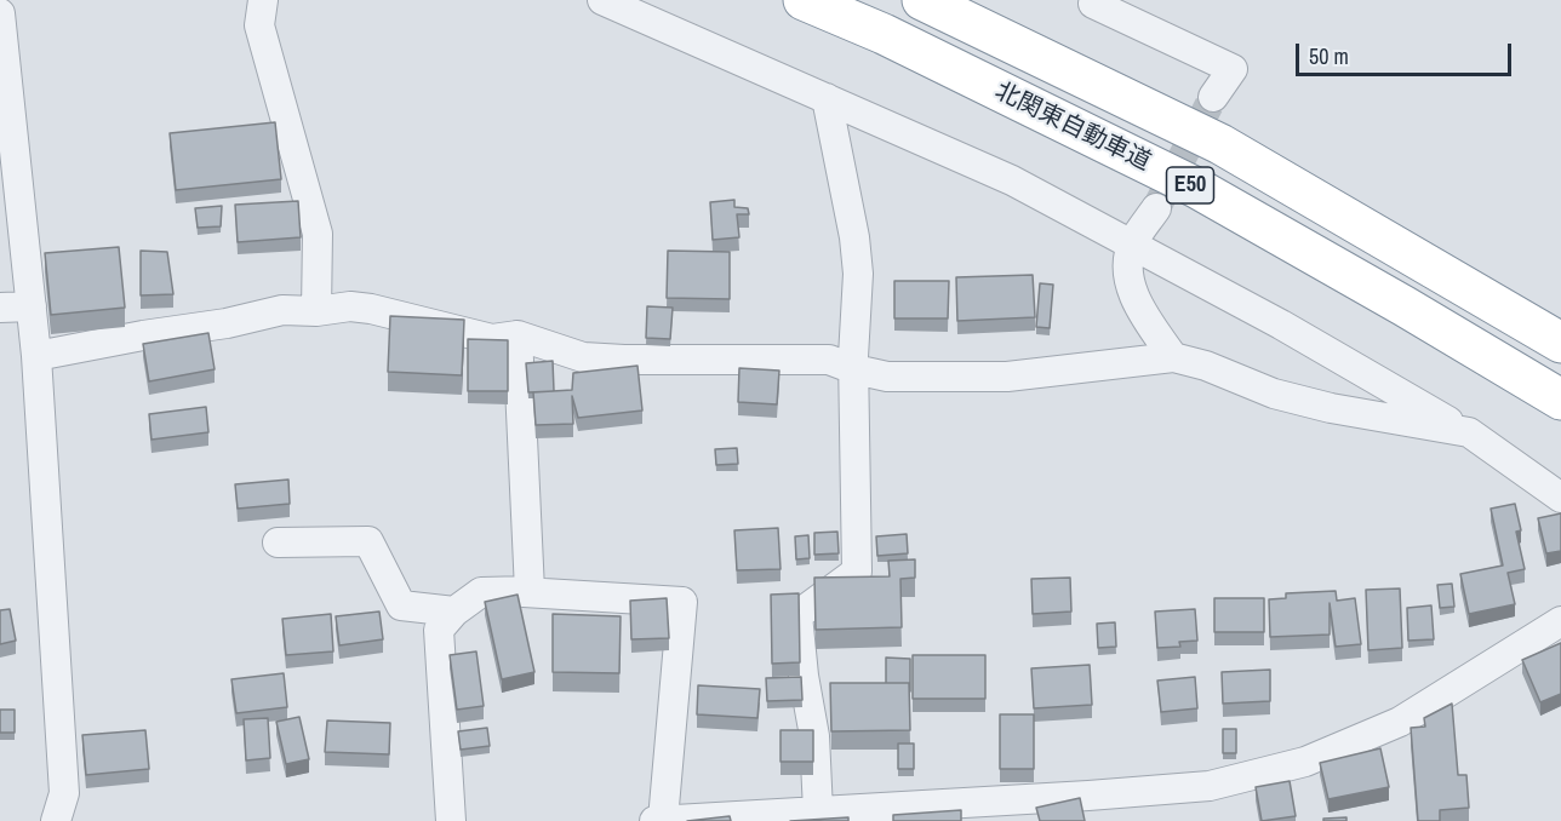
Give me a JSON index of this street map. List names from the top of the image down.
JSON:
{
  "streets": {
    "highway": ["北関東自動車道", "E50"]
  },
  "scale_bar": "50 m"
}
